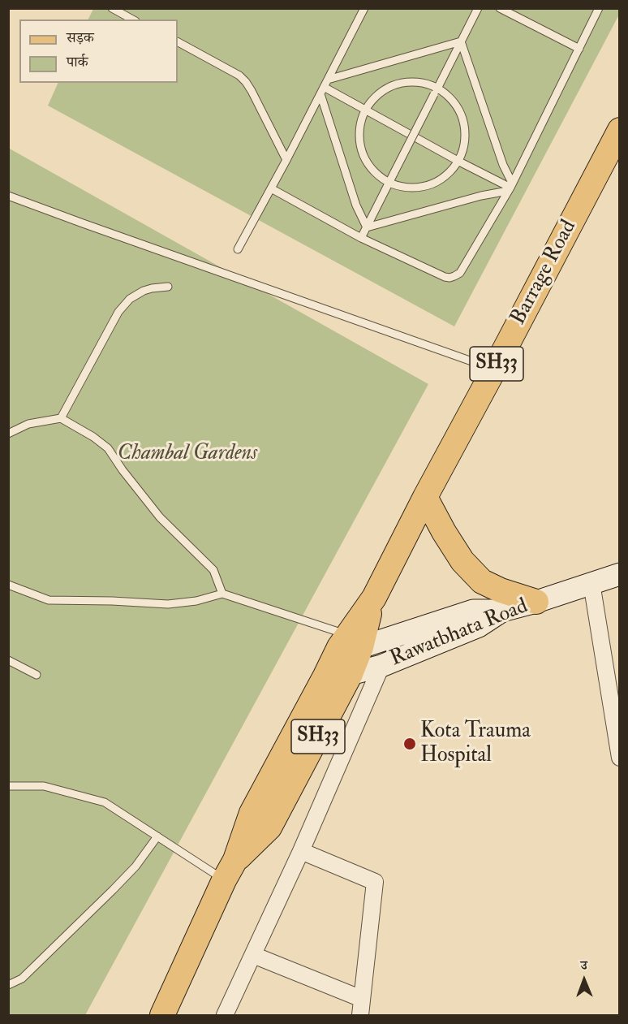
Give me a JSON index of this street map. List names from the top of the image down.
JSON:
{
  "streets": {
    "main road": ["Barrage Road", "SH33", "Rawatbhata Road"]
  },
  "crossings": [
    ["Barrage Road", "SH33"],
    ["Barrage Road", "Rawatbhata Road"],
    ["SH33", "Rawatbhata Road"]
  ],
  "parks": ["Chambal Gardens"],
  "places": ["Kota Trauma Hospital"],
  "legend": ["सड़क", "पार्क"],
  "north": "top"
}
